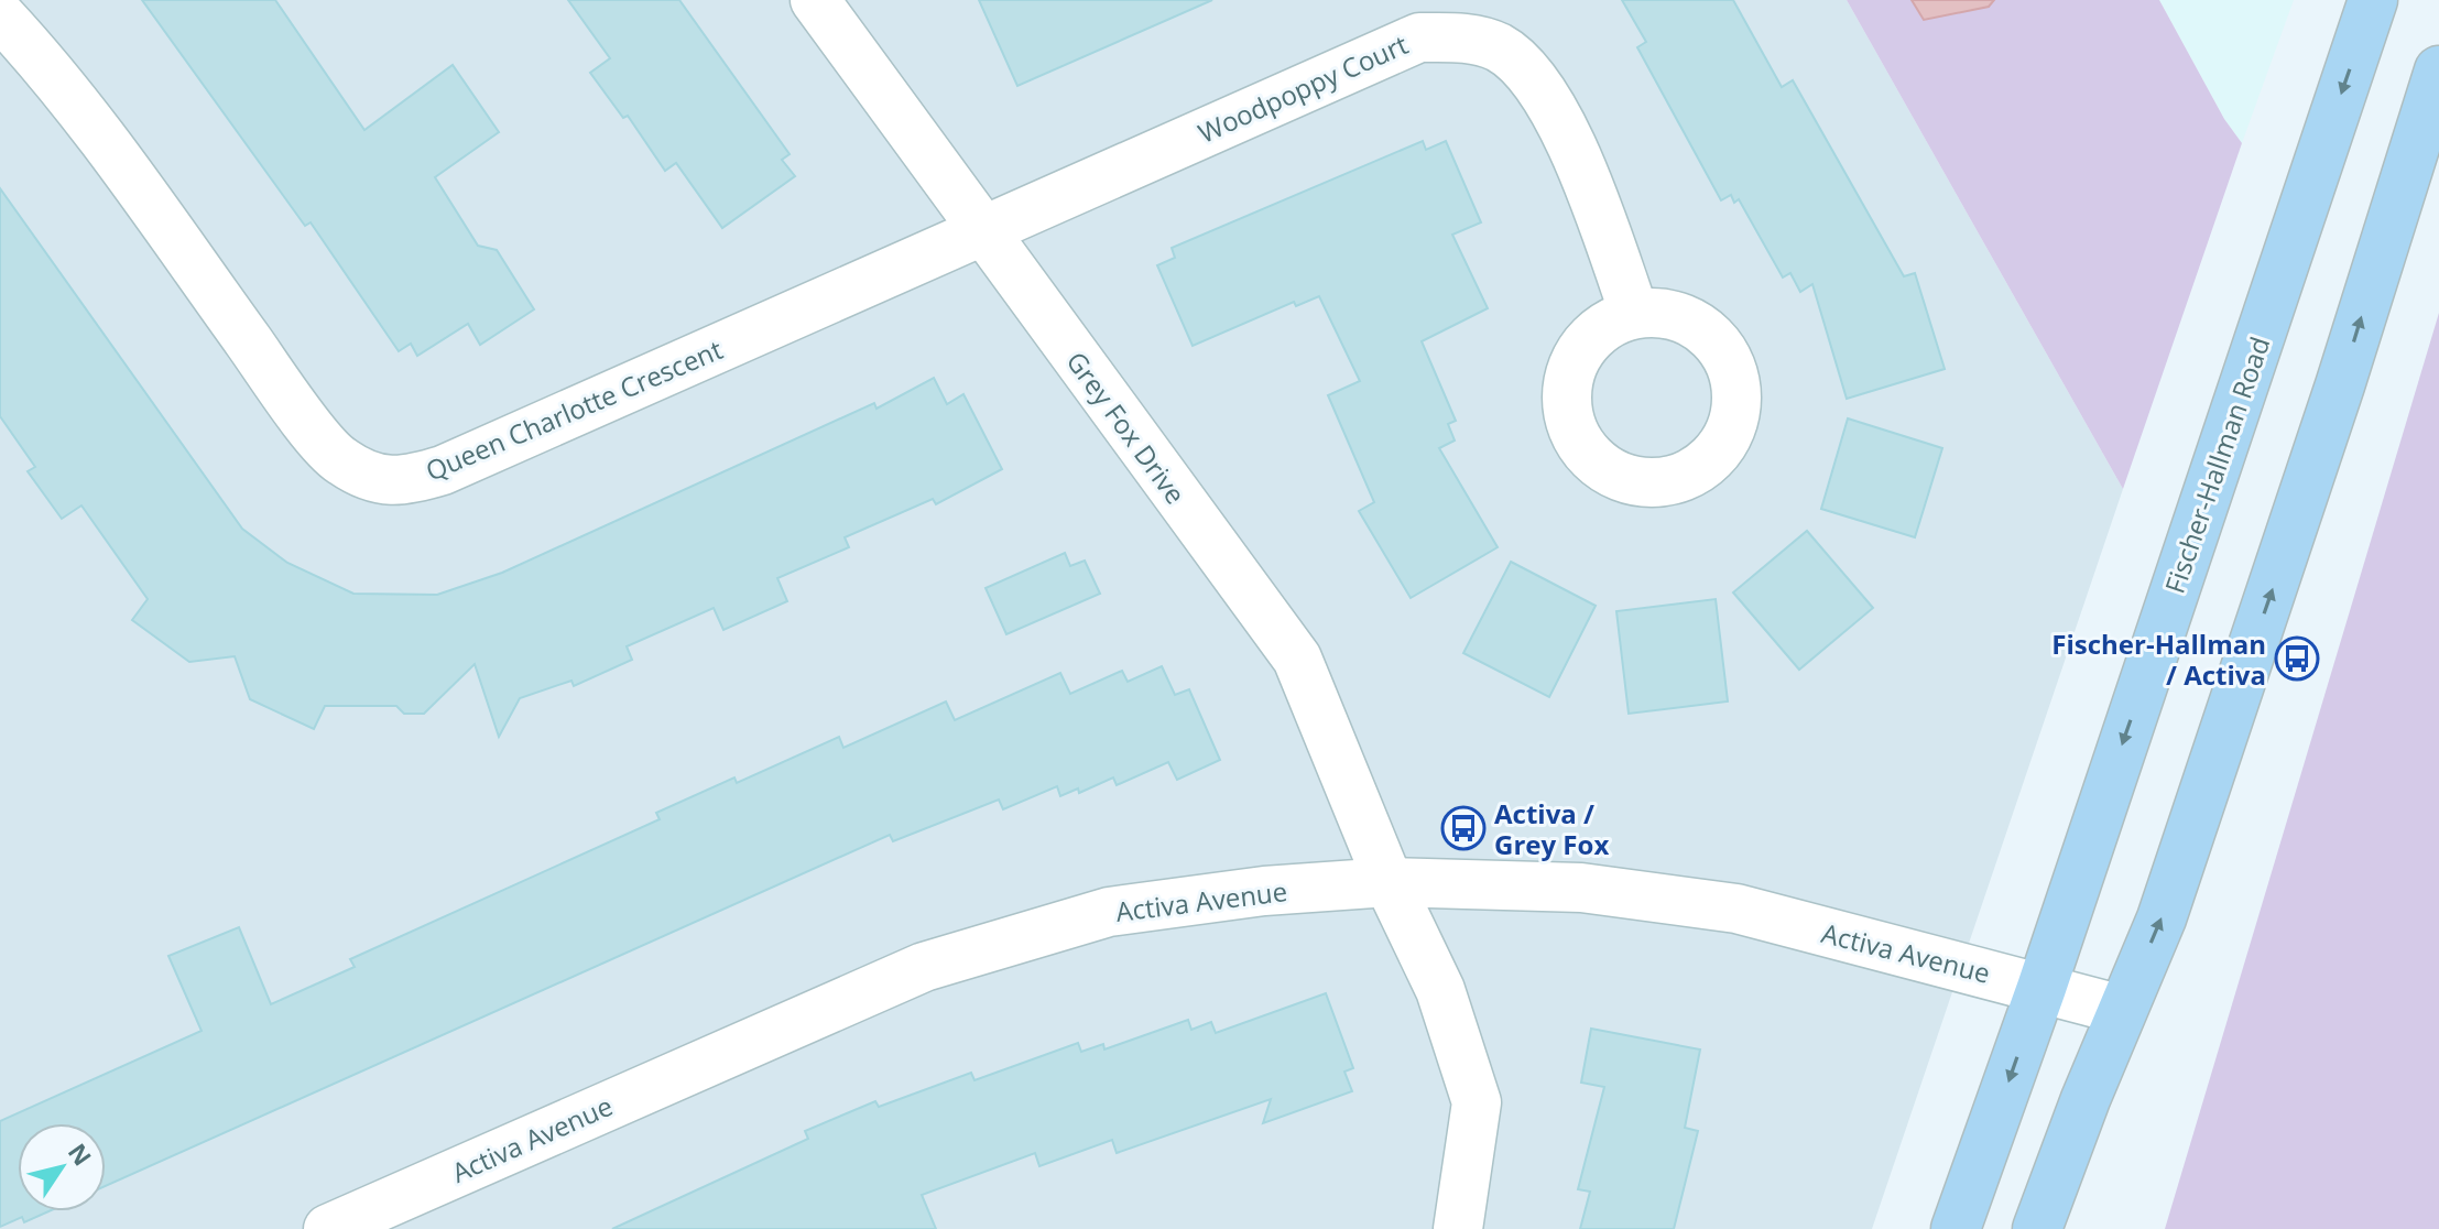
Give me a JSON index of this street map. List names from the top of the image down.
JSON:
{
  "streets": {
    "main road": ["Fischer-Hallman Road"],
    "street": [
      "Woodpoppy Court",
      "Queen Charlotte Crescent",
      "Grey Fox Drive",
      "Activa Avenue"
    ]
  },
  "crossings": [
    ["Woodpoppy Court", "Queen Charlotte Crescent"],
    ["Woodpoppy Court", "Grey Fox Drive"],
    ["Queen Charlotte Crescent", "Grey Fox Drive"],
    ["Grey Fox Drive", "Activa Avenue"],
    ["Fischer-Hallman Road", "Activa Avenue"]
  ],
  "places": {
    "bus stop": ["Fischer-Hallman / Activa", "Activa / Grey Fox"]
  },
  "north": "top right"
}
